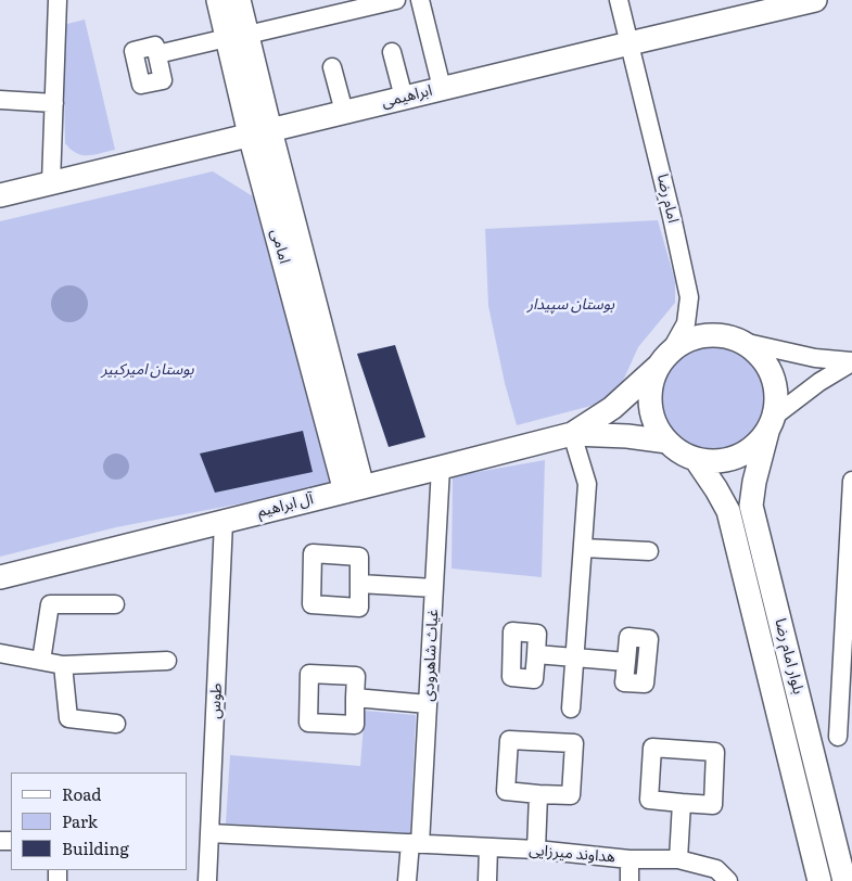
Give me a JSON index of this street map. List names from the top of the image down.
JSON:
{
  "streets": {
    "main road": [
      "ابراهیمی",
      "امامی",
      "آل ابراهیم",
      "بلوار امام رضا"
    ],
    "street": [
      "امام رضا",
      "غیاث شاهرودی",
      "طوس",
      "هداوند میرزایی"
    ]
  },
  "crossings": [
    ["ابراهیمی", "امام رضا"],
    ["ابراهیمی", "امامی"],
    ["امام رضا", "بلوار امام رضا"],
    ["امامی", "آل ابراهیم"],
    ["آل ابراهیم", "غیاث شاهرودی"],
    ["آل ابراهیم", "طوس"],
    ["غیاث شاهرودی", "هداوند میرزایی"],
    ["طوس", "هداوند میرزایی"]
  ],
  "parks": ["بوستان سپیدار", "بوستان امیرکبیر"],
  "legend": ["Road", "Park", "Building"]
}
